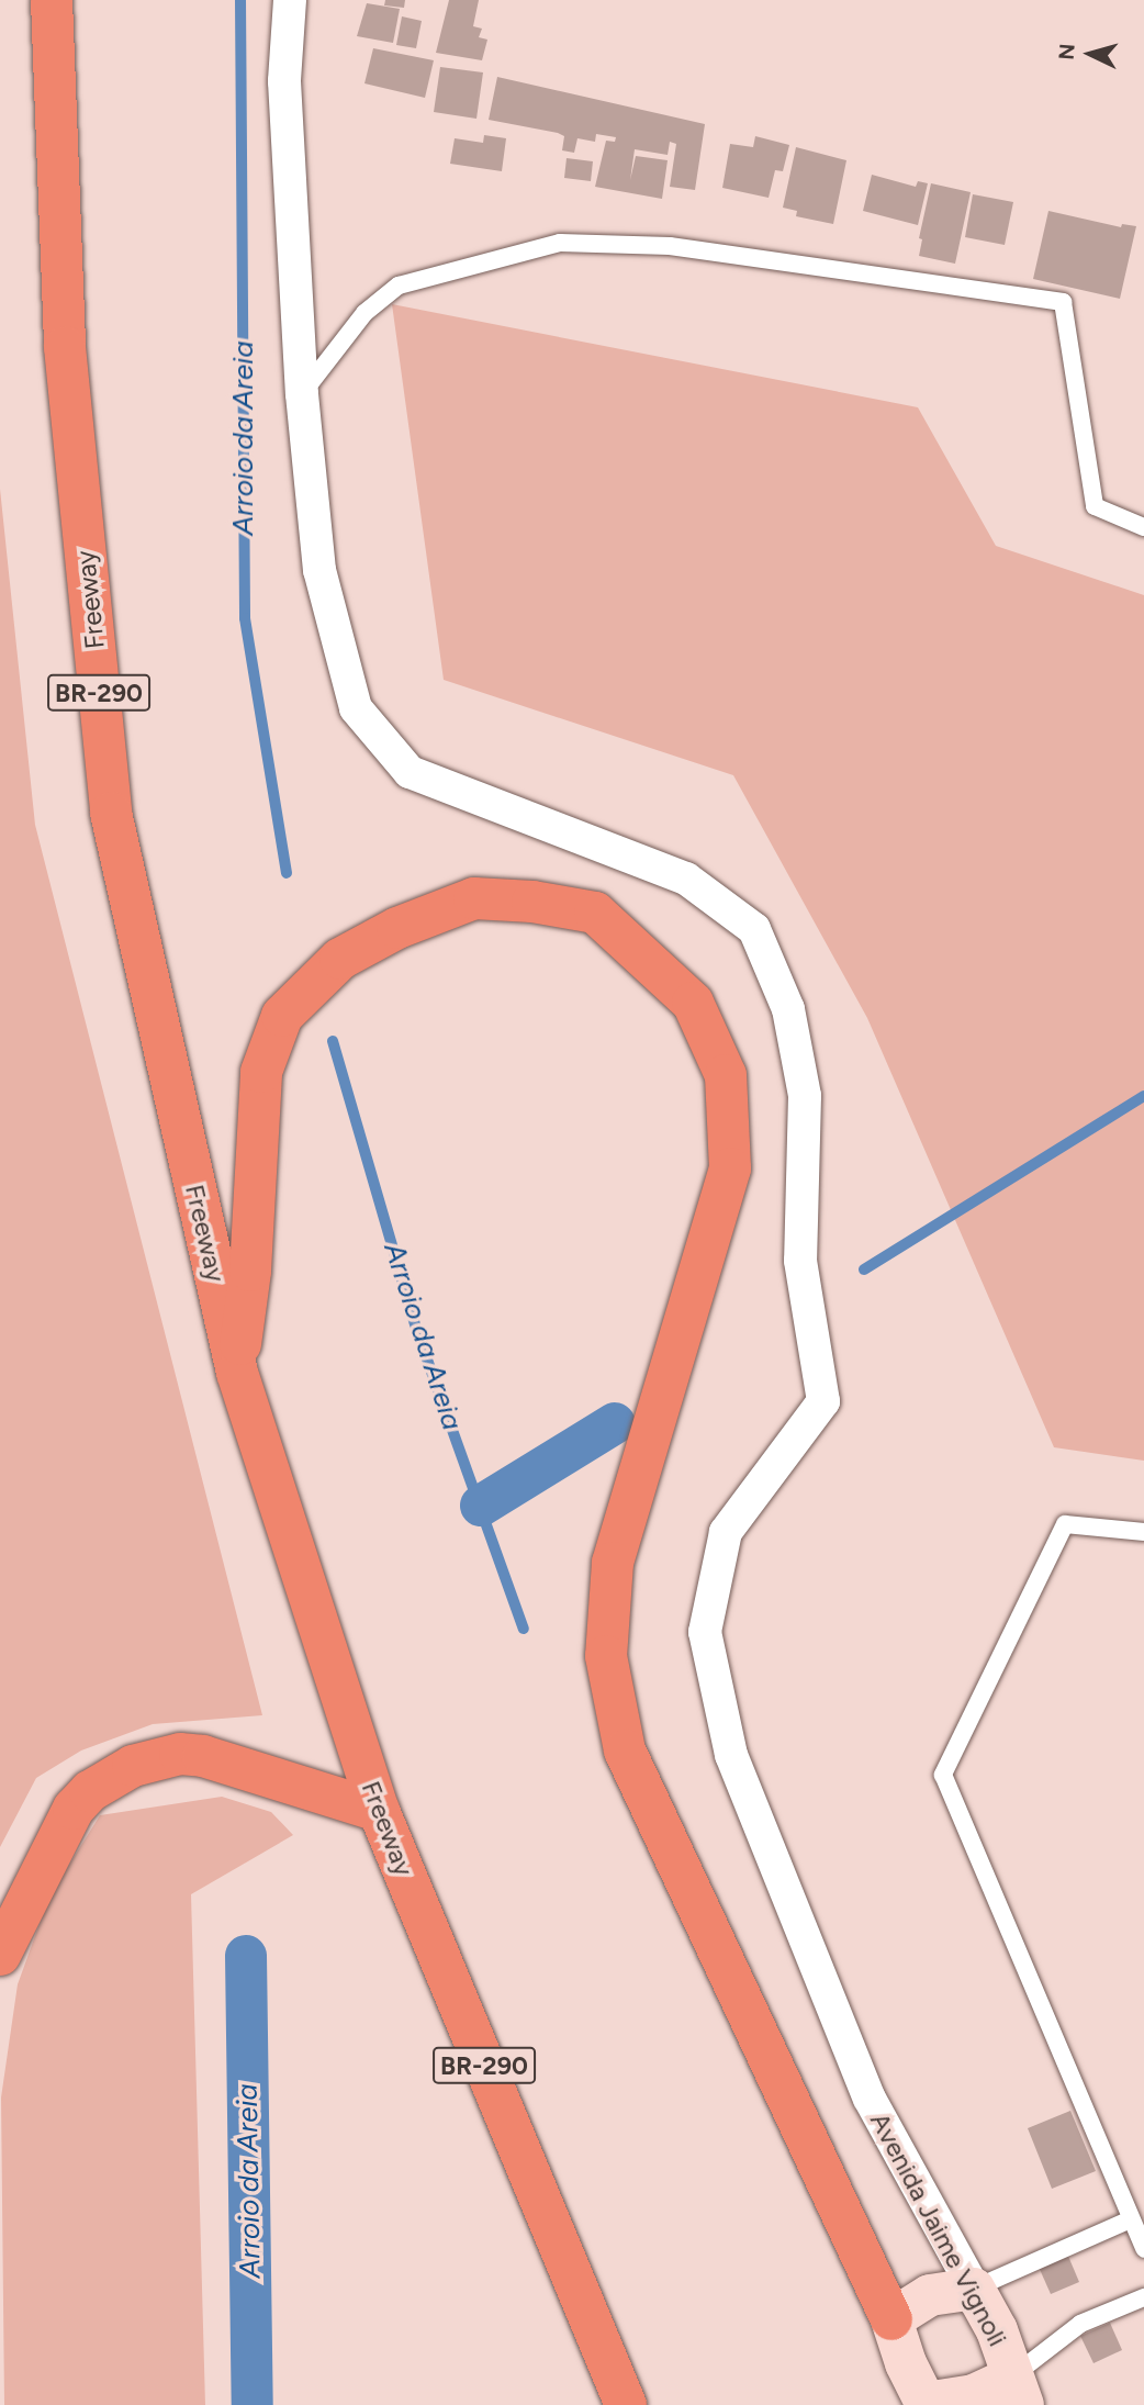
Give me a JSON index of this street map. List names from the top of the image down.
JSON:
{
  "streets": {
    "highway": ["Freeway", "BR-290"],
    "street": ["Avenida Jaime Vignoli"]
  },
  "water": ["Arroio da Areia"],
  "north": "left"
}
